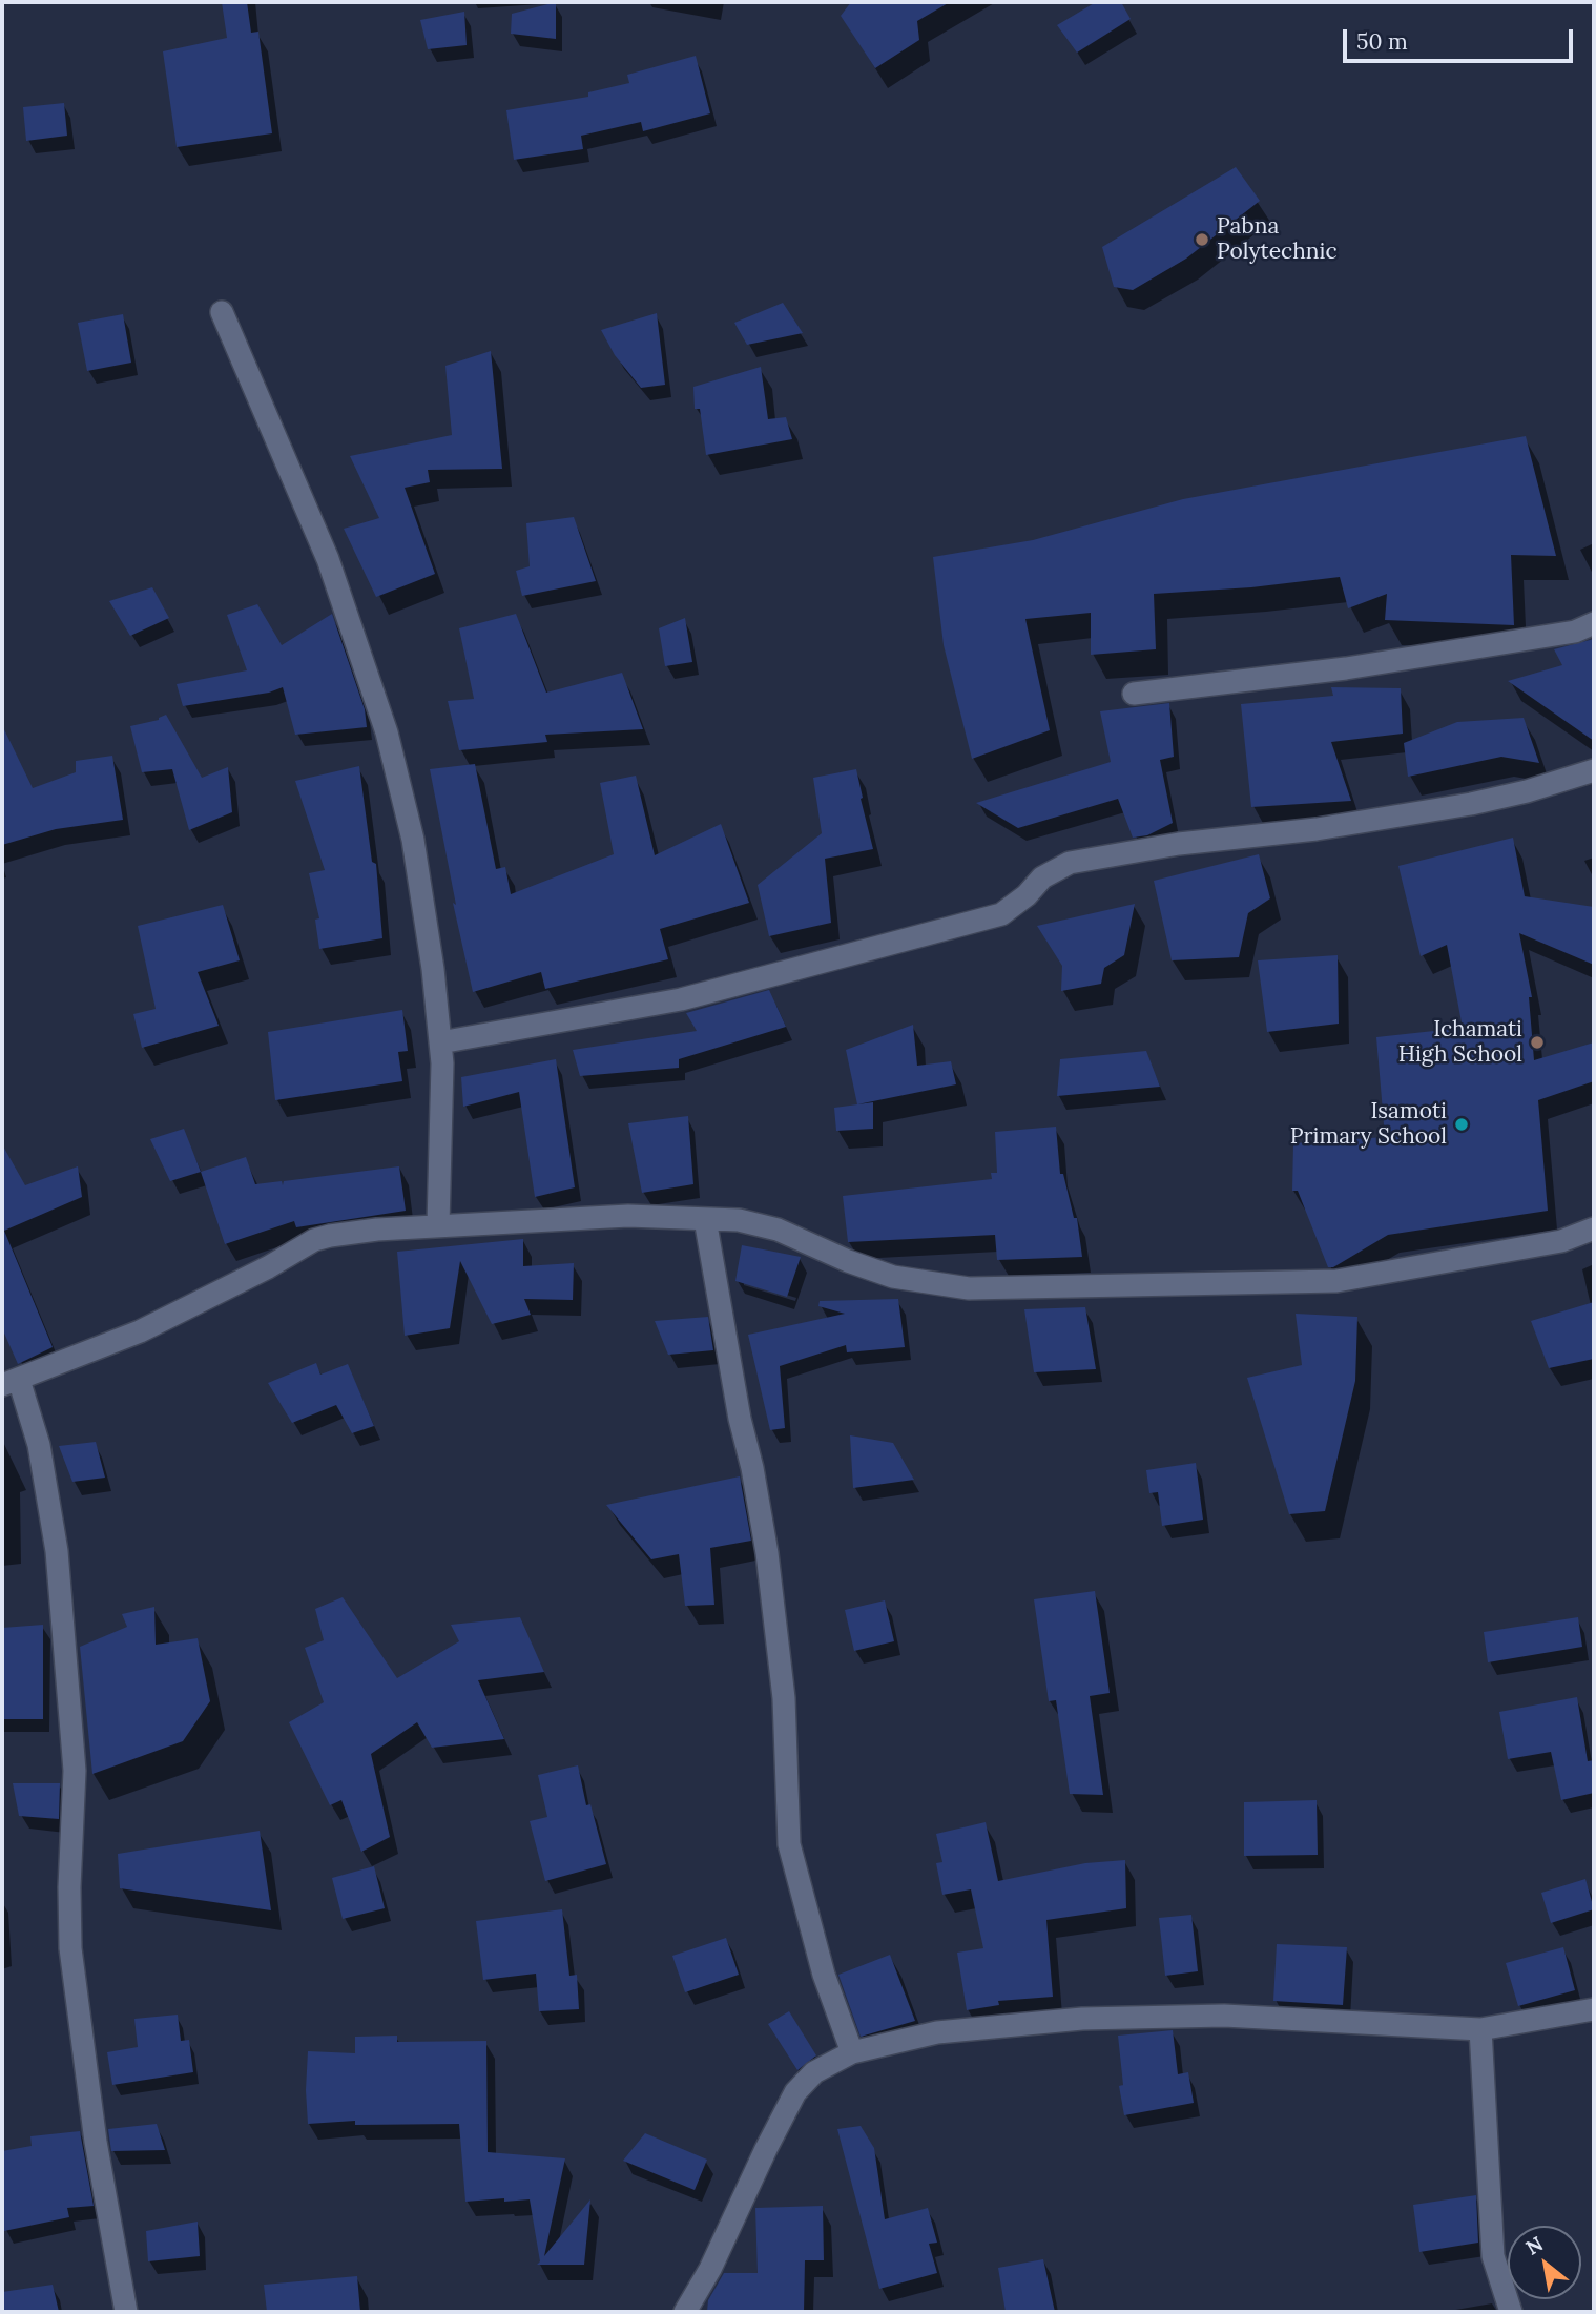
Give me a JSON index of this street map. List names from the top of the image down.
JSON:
{
  "places": ["Pabna Polytechnic", "Ichamati High School", "Isamoti Primary School"],
  "scale_bar": "50 m",
  "north": "top left"
}
